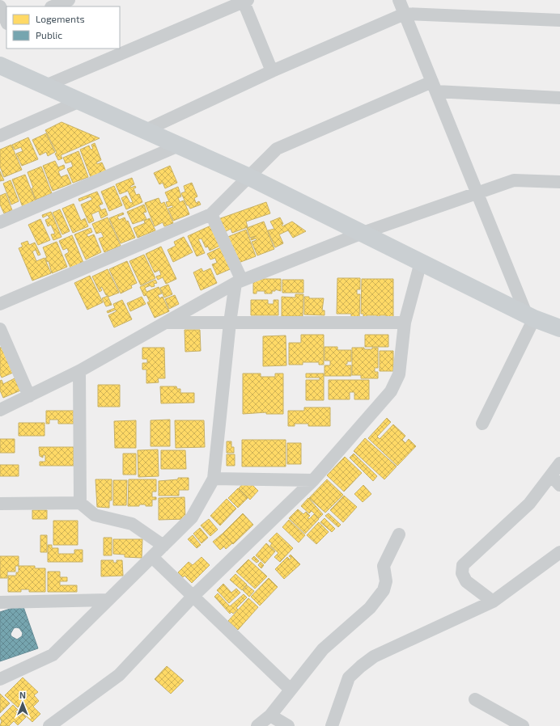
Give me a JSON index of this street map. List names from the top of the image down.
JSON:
{
  "legend": ["Logements", "Public"],
  "north": "top"
}
